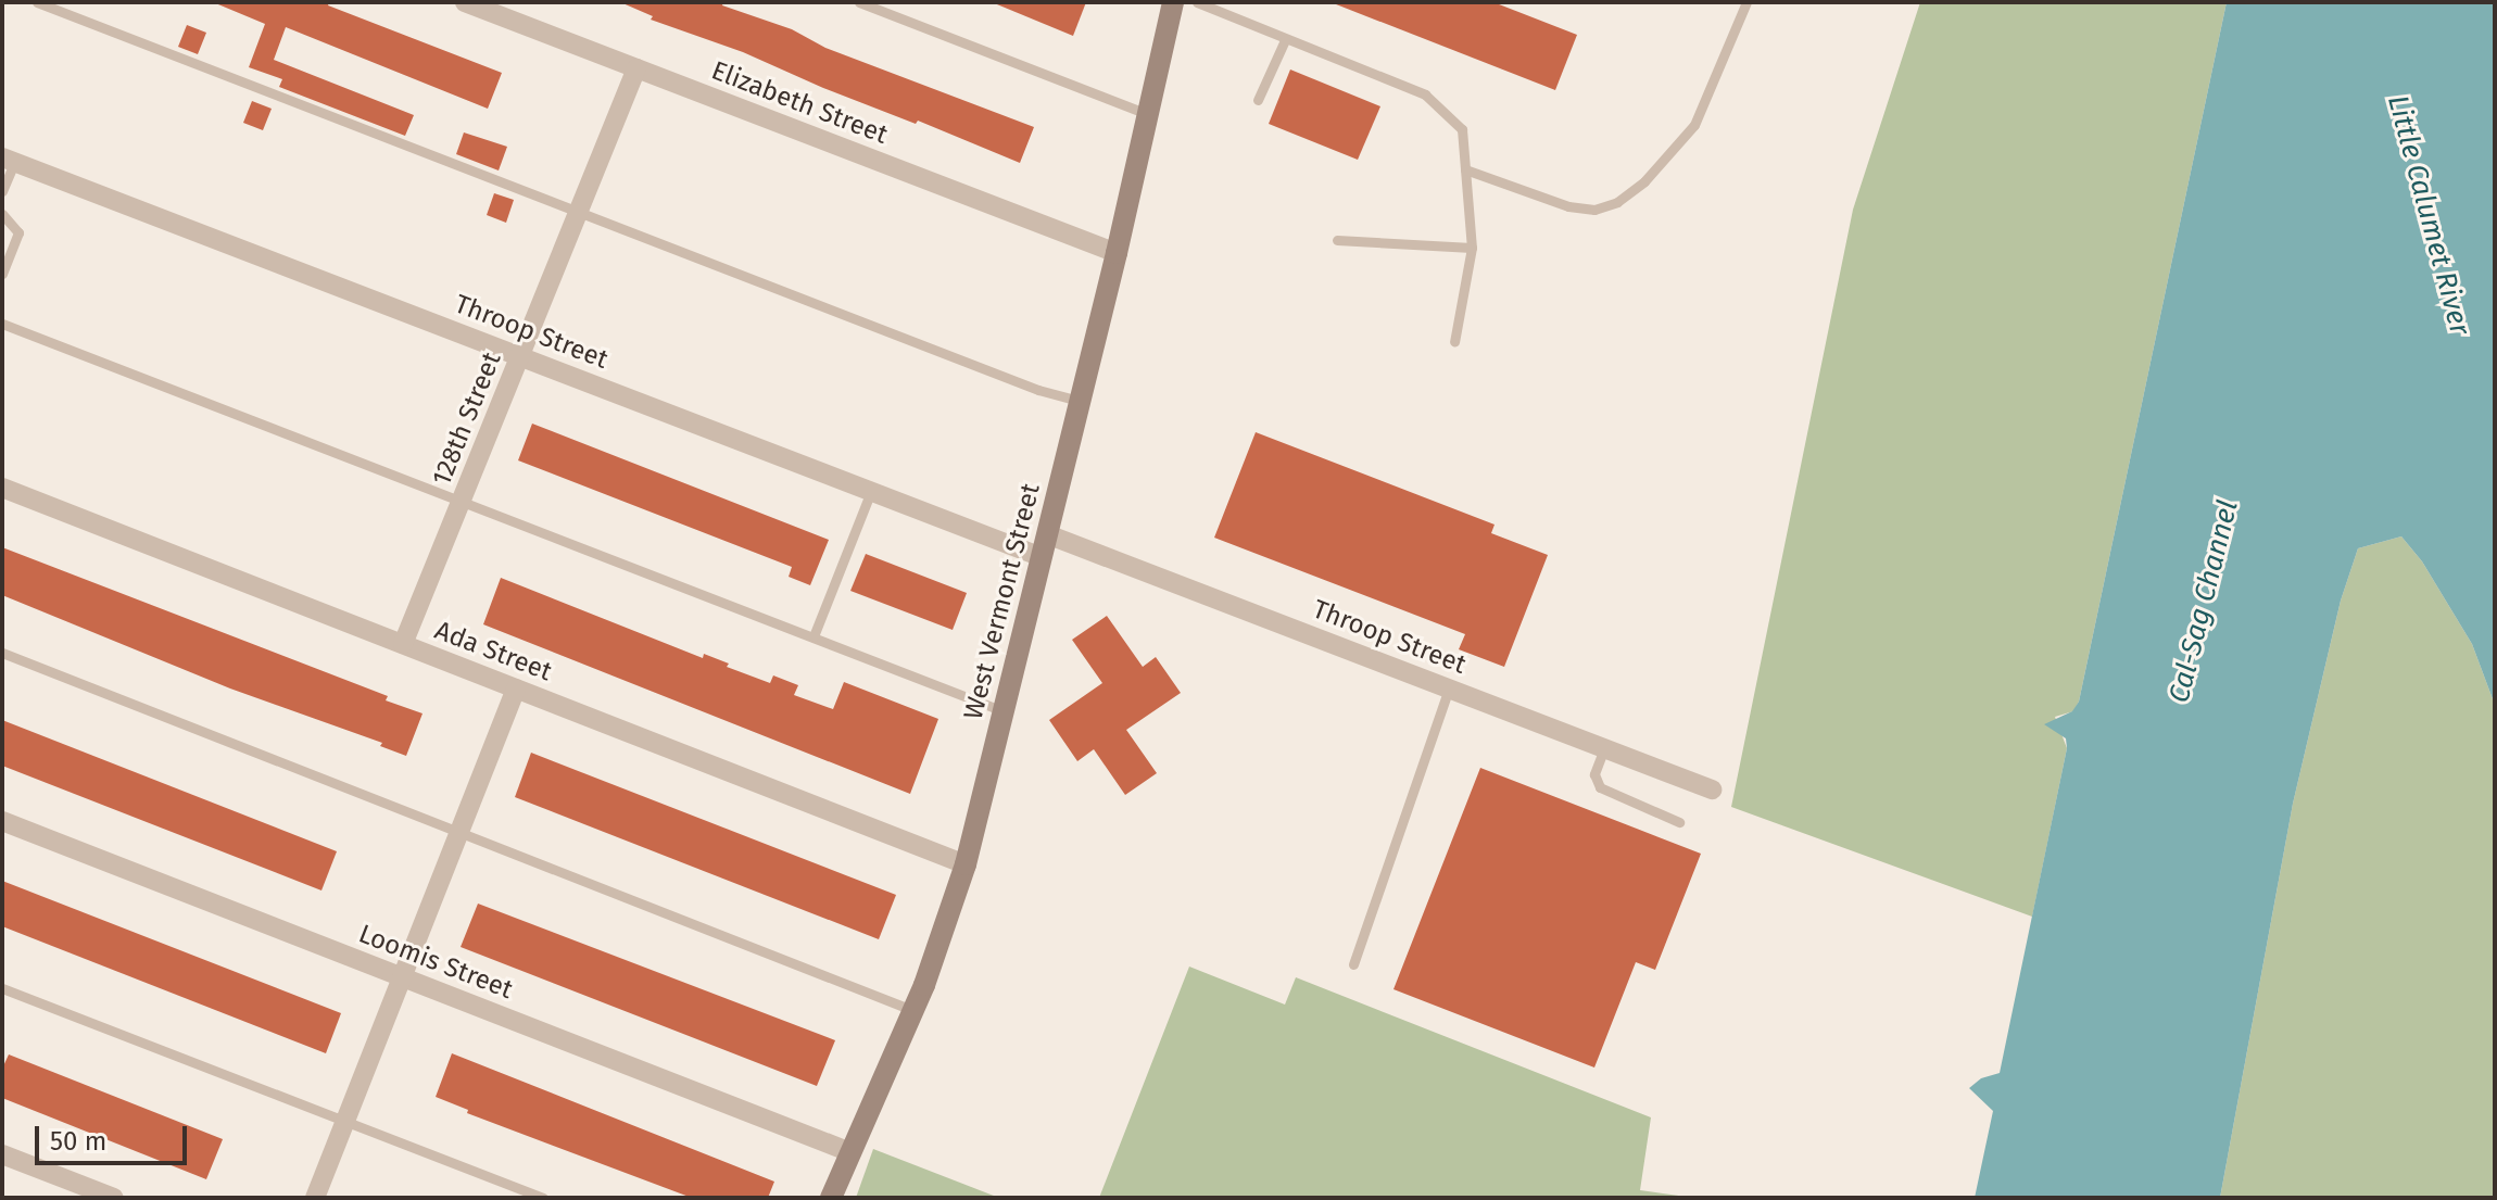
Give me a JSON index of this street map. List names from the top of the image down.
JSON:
{
  "streets": {
    "street": [
      "Elizabeth Street",
      "Throop Street",
      "128th Street",
      "West Vermont Street",
      "Ada Street",
      "Loomis Street"
    ]
  },
  "crossings": [
    ["Elizabeth Street", "128th Street"],
    ["Elizabeth Street", "West Vermont Street"],
    ["Throop Street", "128th Street"],
    ["Throop Street", "West Vermont Street"],
    ["128th Street", "Ada Street"],
    ["West Vermont Street", "Ada Street"],
    ["West Vermont Street", "Loomis Street"]
  ],
  "water": ["Little Calumet River", "Cal-Sag Channel"],
  "scale_bar": "50 m"
}
